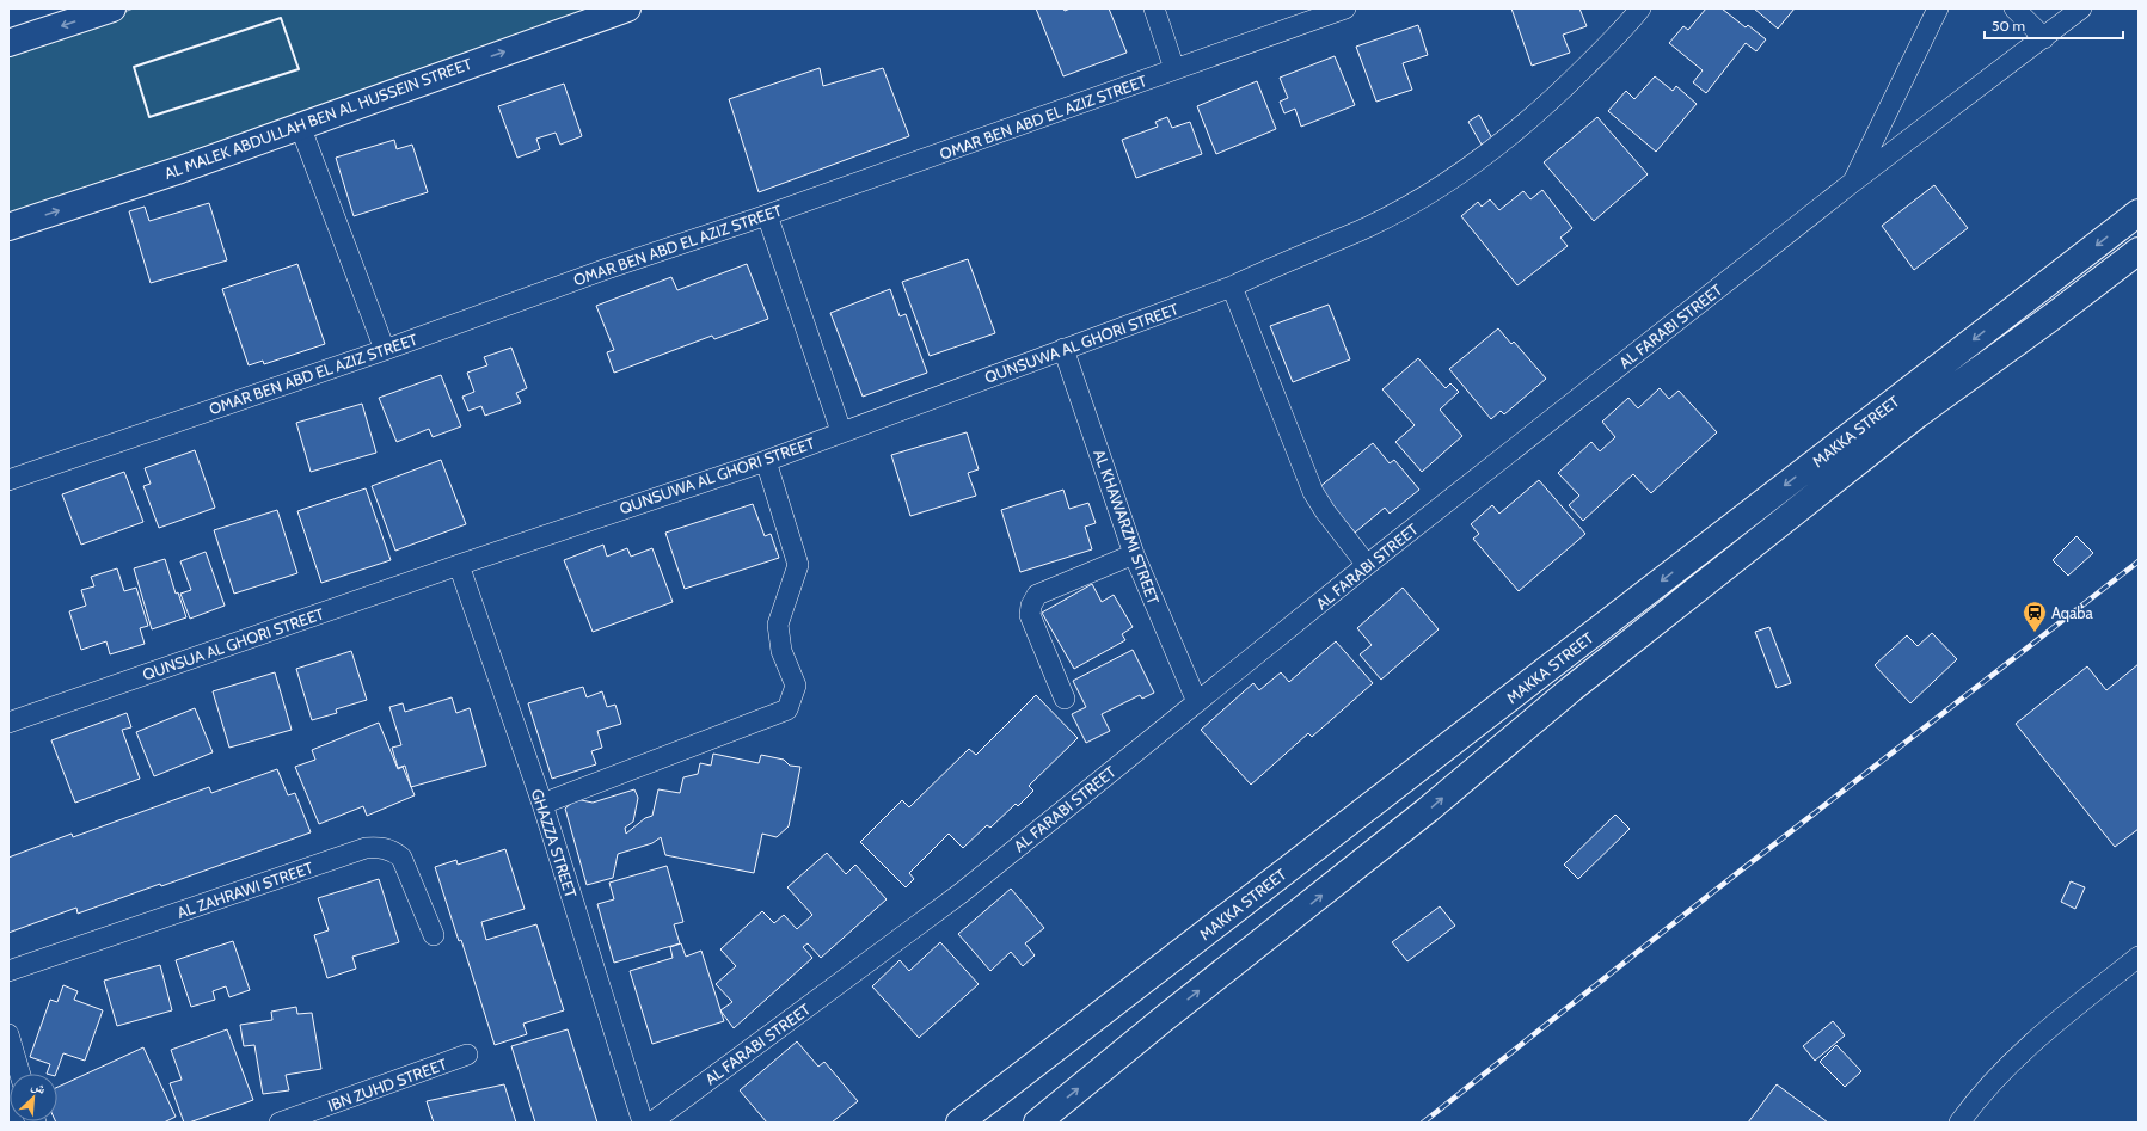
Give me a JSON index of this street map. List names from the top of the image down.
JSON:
{
  "streets": {
    "main road": ["AL MALEK ABDULLAH BEN AL HUSSEIN STREET", "MAKKA STREET"],
    "street": [
      "OMAR BEN ABD EL AZIZ STREET",
      "AL FARABI STREET",
      "QUNSUWA AL GHORI STREET",
      "AL KHAWARZMI STREET",
      "QUNSUA AL GHORI STREET",
      "GHAZZA STREET",
      "AL ZAHRAWI STREET",
      "IBN ZUHD STREET"
    ]
  },
  "crossings": [
    ["AL FARABI STREET", "AL KHAWARZMI STREET"],
    ["QUNSUWA AL GHORI STREET", "AL KHAWARZMI STREET"],
    ["QUNSUWA AL GHORI STREET", "QUNSUA AL GHORI STREET"],
    ["QUNSUWA AL GHORI STREET", "GHAZZA STREET"],
    ["QUNSUA AL GHORI STREET", "GHAZZA STREET"]
  ],
  "one_way": ["AL MALEK ABDULLAH BEN AL HUSSEIN STREET"],
  "places": {
    "station": ["Aqaba"]
  },
  "scale_bar": "50 m",
  "north": "top right"
}
